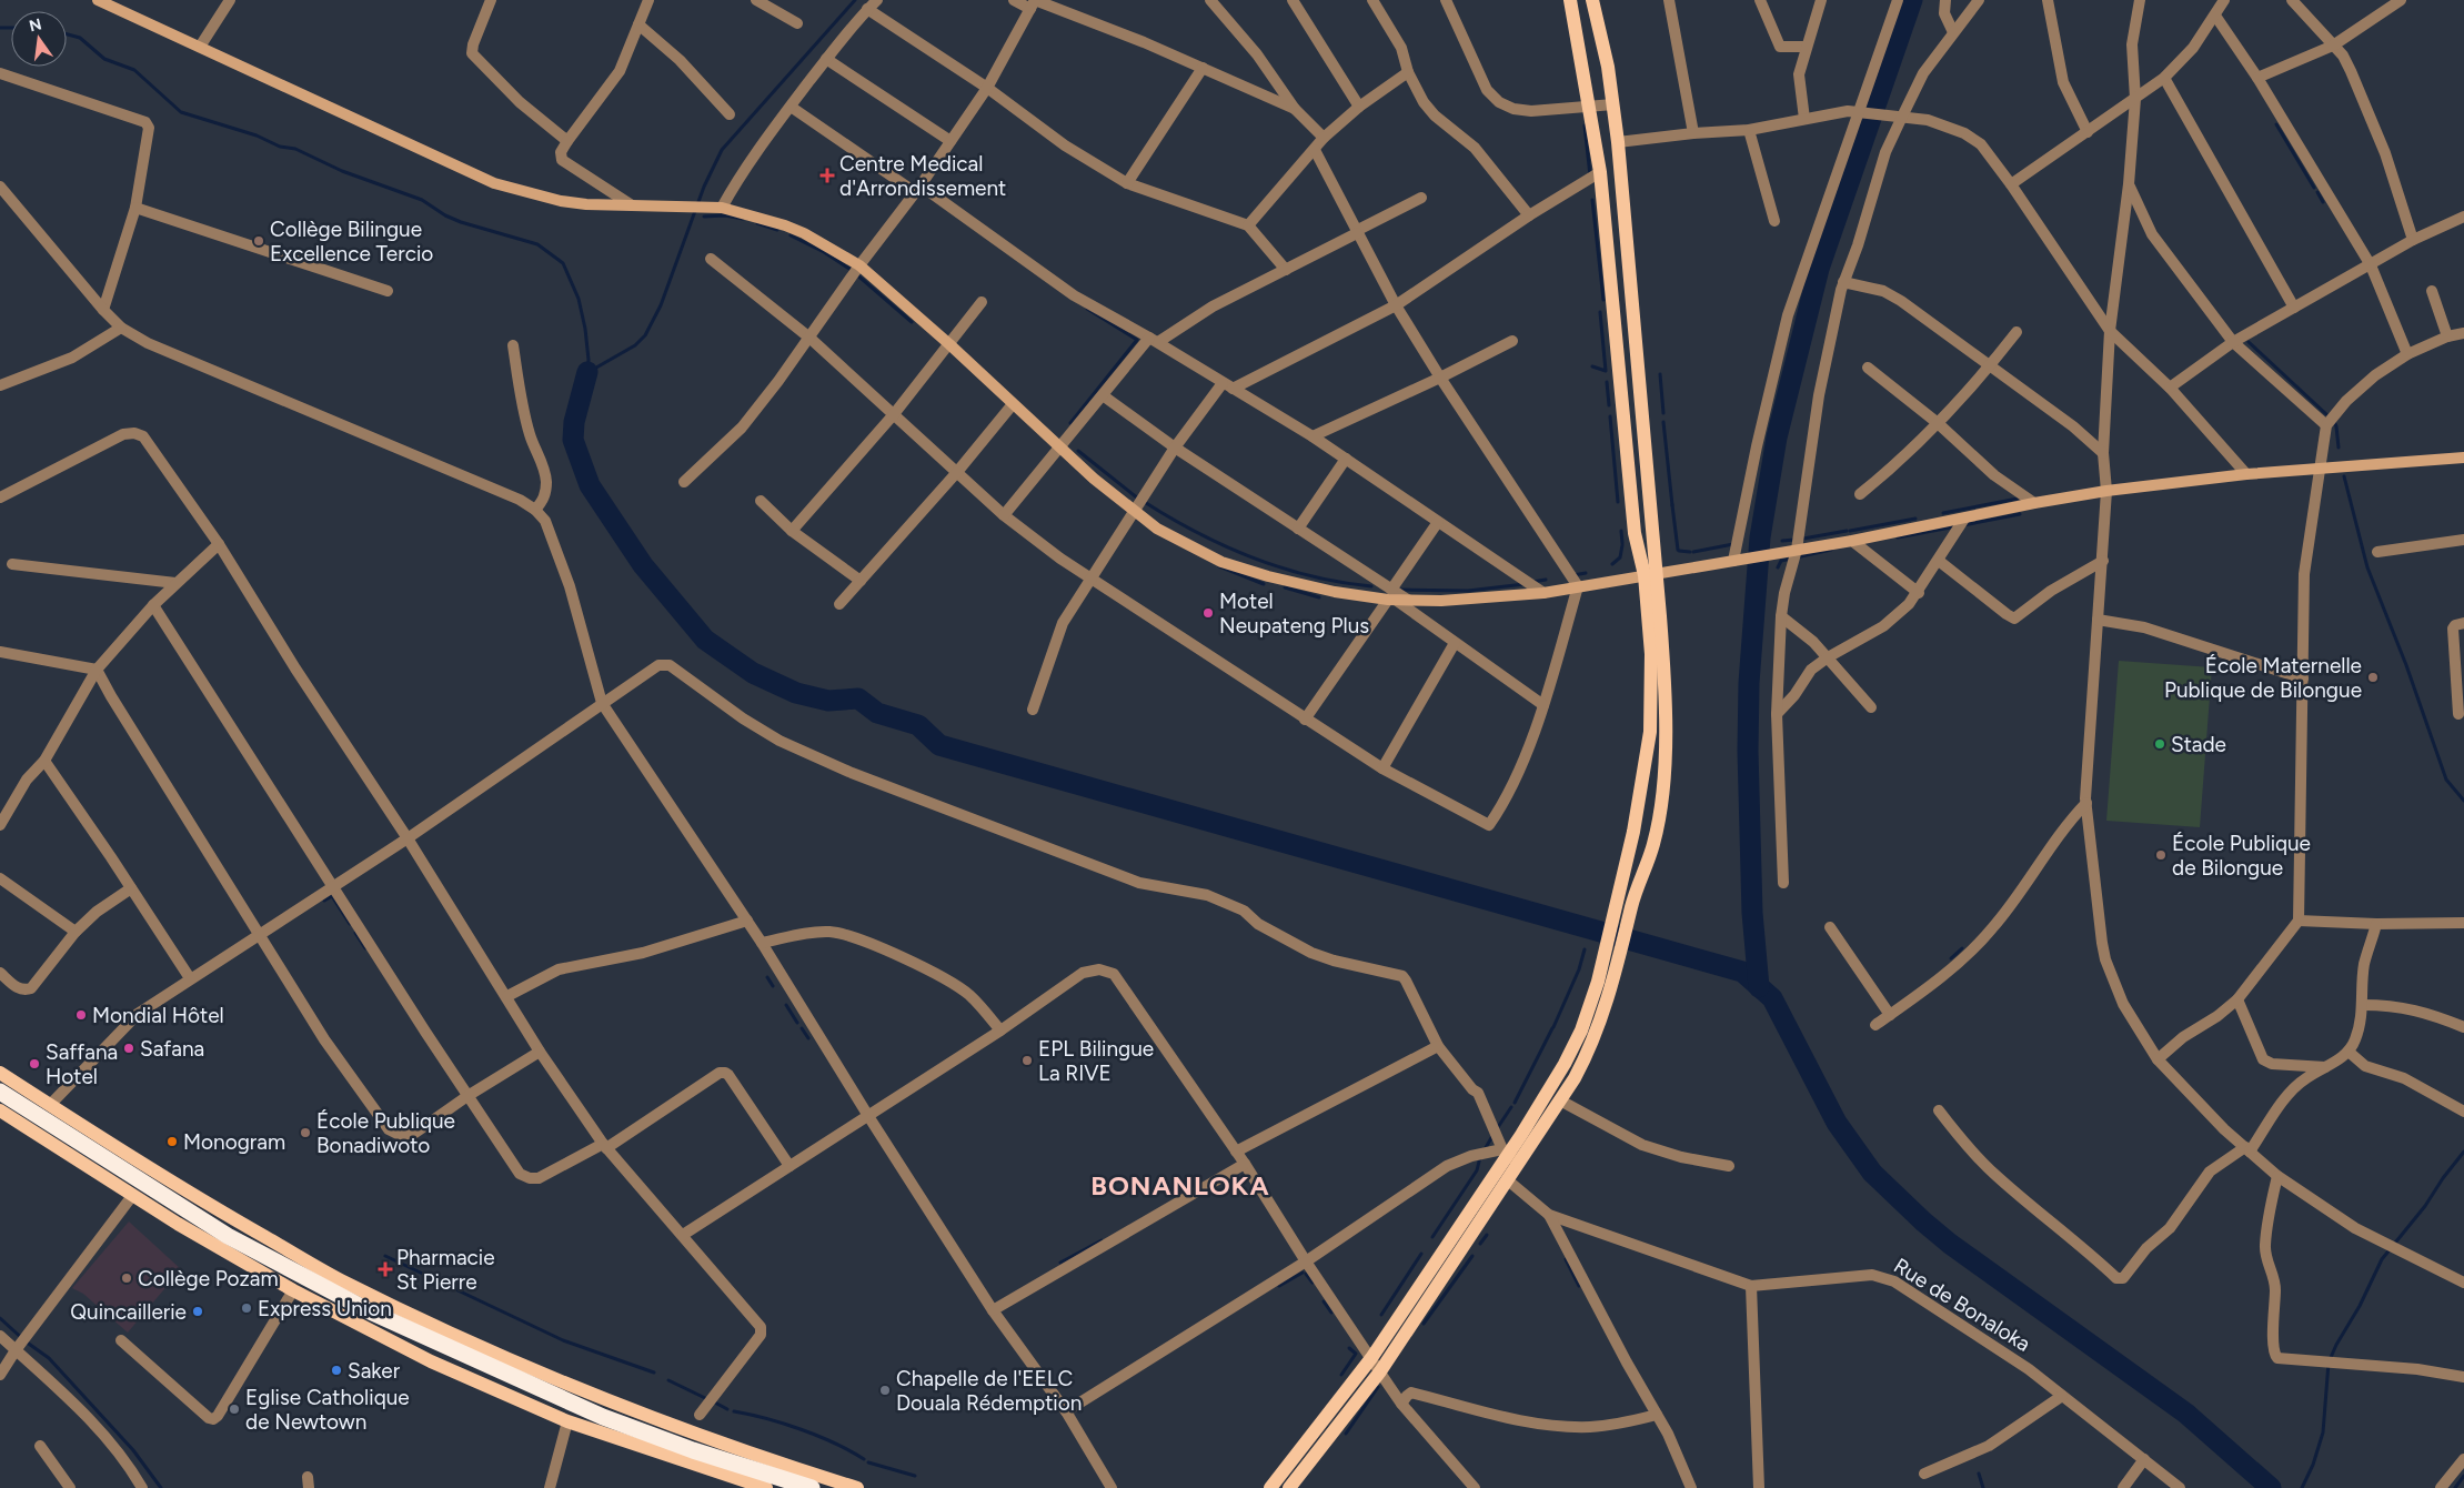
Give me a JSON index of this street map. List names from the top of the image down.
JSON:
{
  "streets": {
    "street": ["Rue de Bonaloka"]
  },
  "districts": ["BONANLOKA"],
  "places": {
    "health": ["Centre Medical d'Arrondissement", "Pharmacie St Pierre"],
    "other": [
      "Collège Bilingue Excellence Tercio",
      "Motel Neupateng Plus",
      "École Maternelle Publique de Bilongue",
      "Stade",
      "École Publique de Bilongue",
      "Mondial Hôtel",
      "Safana",
      "EPL Bilingue La RIVE",
      "Saffana Hotel",
      "École Publique Bonadiwoto",
      "Monogram",
      "Collège Pozam",
      "Express Union",
      "Quincaillerie",
      "Saker",
      "Chapelle de l'EELC Douala Rédemption",
      "Eglise Catholique de Newtown"
    ]
  },
  "north": "top"
}
